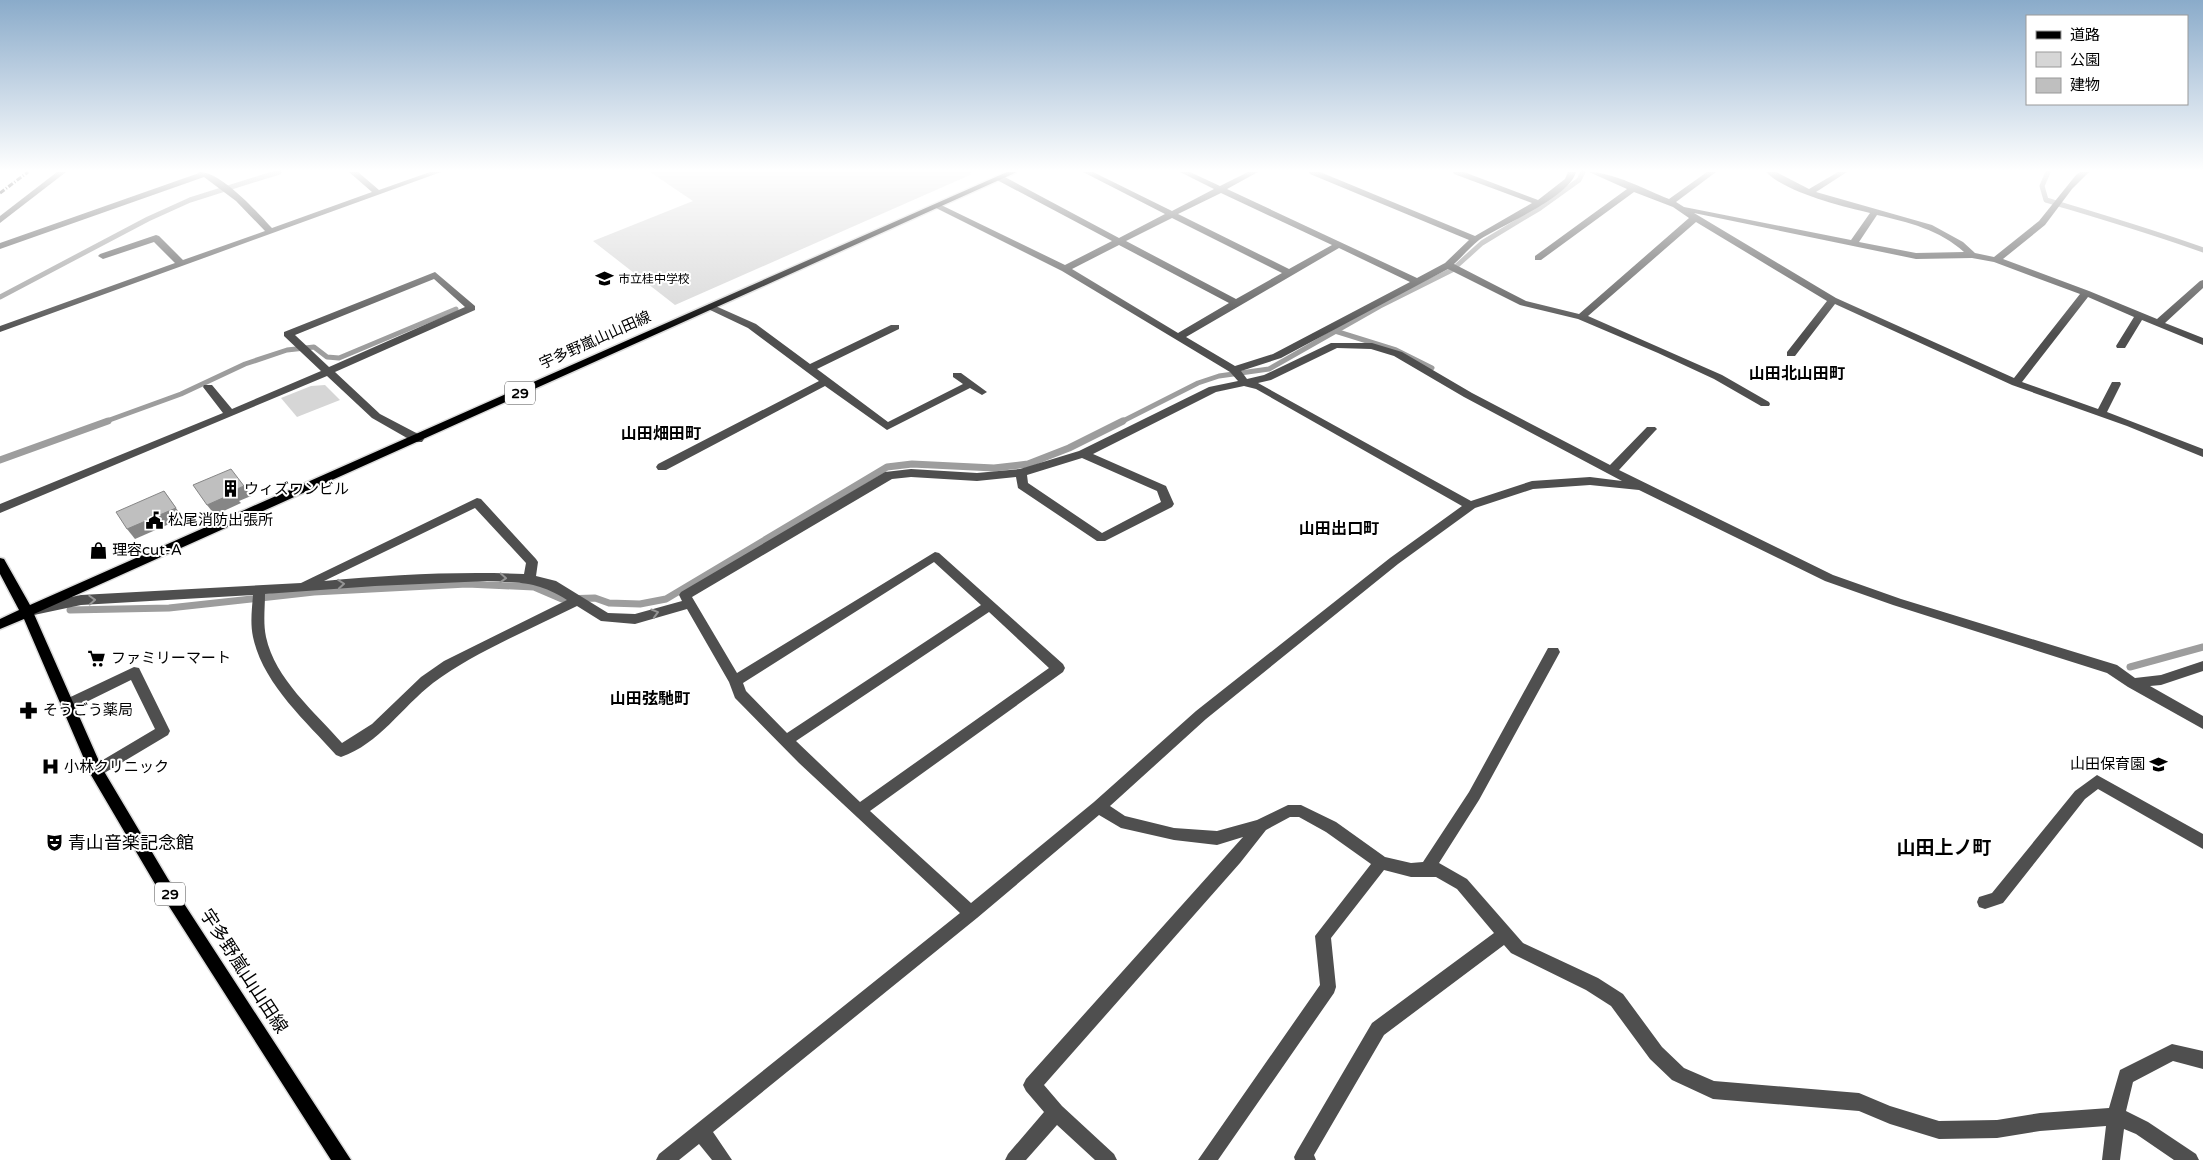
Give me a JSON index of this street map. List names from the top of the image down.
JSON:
{
  "streets": {
    "main road": ["宇多野嵐山山田線", "29"]
  },
  "districts": [
    "山田北山田町",
    "山田畑田町",
    "山田出口町",
    "山田弦馳町",
    "山田上ノ町"
  ],
  "places": {
    "school or university": ["市立桂中学校", "山田保育園"],
    "building": ["ウィズワンビル"],
    "public building": ["松尾消防出張所"],
    "shop": ["理容cut-A"],
    "supermarket": ["ファミリーマート"],
    "pharmacy": ["そうごう薬局"],
    "hospital": ["小林クリニック"],
    "theatre": ["青山音楽記念館"]
  },
  "legend": ["道路", "公園", "建物"]
}
